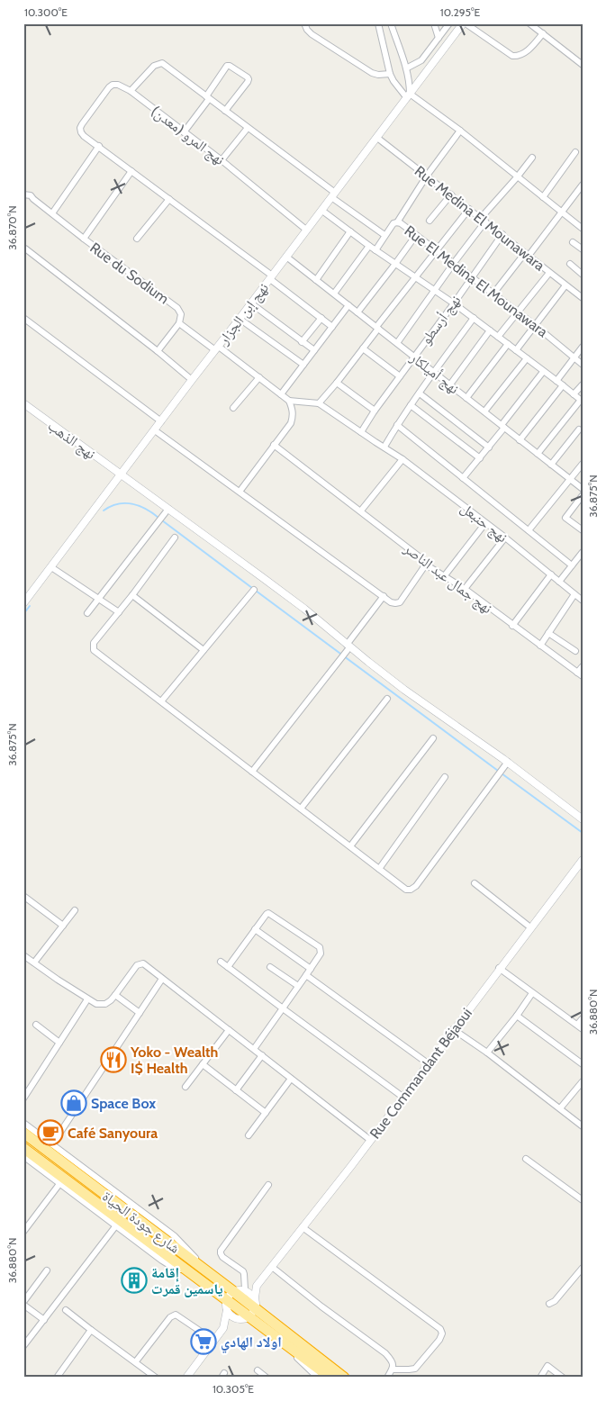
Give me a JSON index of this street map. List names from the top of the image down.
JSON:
{
  "streets": {
    "highway": ["شارع جودة الحياة"],
    "street": [
      "نهج المرو (معدن)",
      "Rue Medina El Mounawara",
      "Rue du Sodium",
      "Rue El Medina El Mounawara",
      "نهج إبن الجزار",
      "نهج أرسطو",
      "نهج أميلكار",
      "نهج الذهب",
      "نهج حنبعل",
      "نهج جمال عبد الناصر",
      "Rue Commandant Béjaoui"
    ]
  },
  "crossings": [
    ["نهج المرو (معدن)", "نهج إبن الجزار"],
    ["Rue Medina El Mounawara", "نهج إبن الجزار"],
    ["Rue Medina El Mounawara", "نهج أرسطو"],
    ["Rue El Medina El Mounawara", "نهج أرسطو"],
    ["نهج إبن الجزار", "نهج أميلكار"],
    ["نهج إبن الجزار", "نهج الذهب"],
    ["نهج أرسطو", "نهج أميلكار"],
    ["نهج أرسطو", "نهج حنبعل"]
  ],
  "places": {
    "restaurant": ["Yoko - Wealth I$ Health"],
    "shop": ["Space Box"],
    "cafe": ["Café Sanyoura"],
    "building": ["إقامة ياسمين قمرت"],
    "supermarket": ["اولاد الهادي"]
  },
  "coordinates": [
    "10.300°E",
    "10.295°E",
    "36.870°N",
    "36.875°N",
    "36.880°N",
    "10.305°E"
  ]
}
